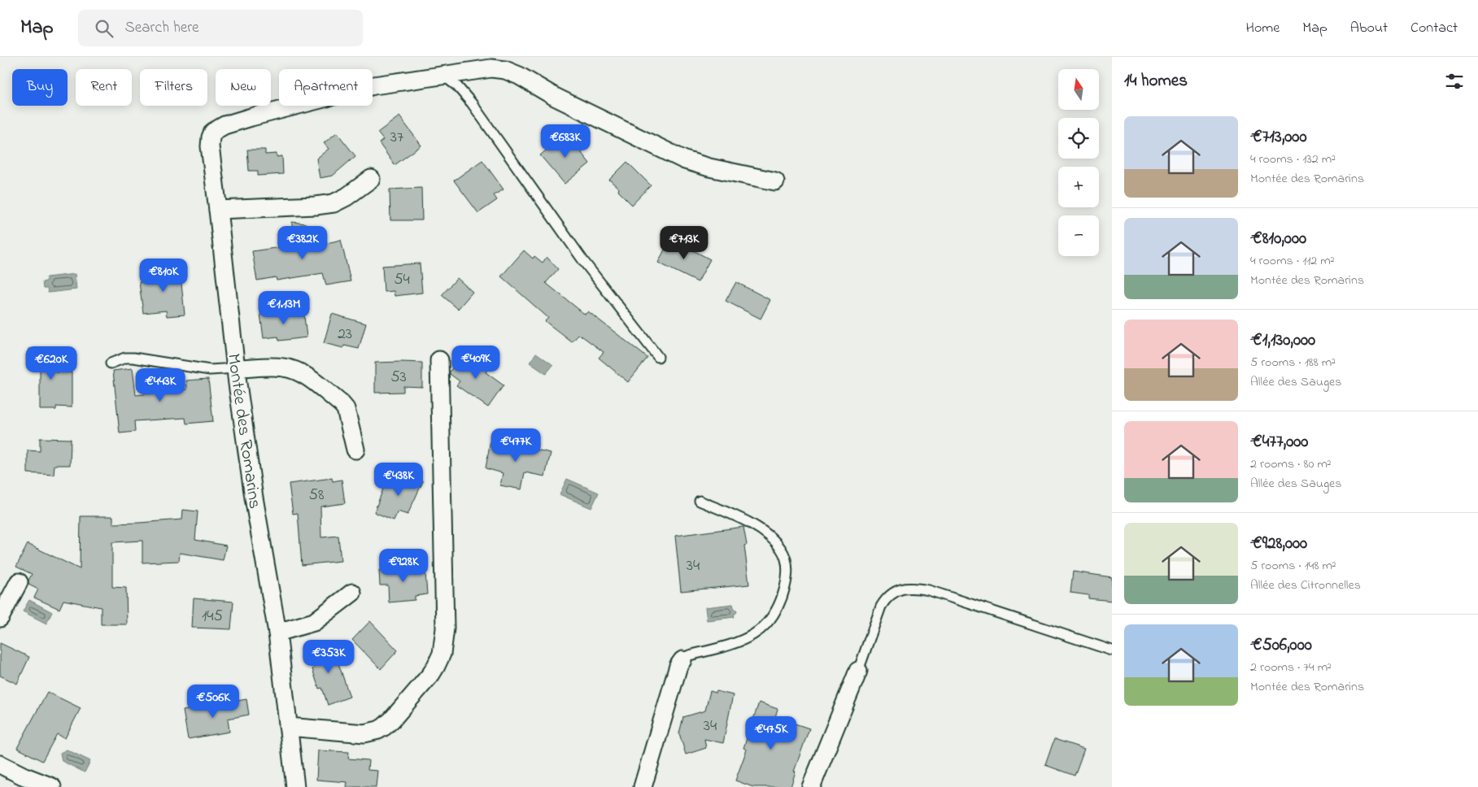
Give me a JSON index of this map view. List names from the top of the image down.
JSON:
{
  "streets": {
    "street": ["Montée des Romarins"]
  },
  "house_numbers": [
    "37",
    "54",
    "23",
    "53",
    "58",
    "34",
    "145",
    "34"
  ],
  "north": "top",
  "page": {
    "header": "Map",
    "search": "Search here",
    "nav": [
      "Home",
      "Map",
      "About",
      "Contact"
    ],
    "heading": "14 homes",
    "map_buttons": ["+", "−"],
    "chip": [
      "Buy",
      "Rent",
      "Filters",
      "New",
      "Apartment"
    ],
    "list": [
      {
        "name": "€713,000",
        "note": "4 rooms · 132 m² · Montée des Romarins"
      },
      {
        "name": "€810,000",
        "note": "4 rooms · 112 m² · Montée des Romarins"
      },
      {
        "name": "€1,130,000",
        "note": "5 rooms · 188 m² · Allée des Sauges"
      },
      {
        "name": "€477,000",
        "note": "2 rooms · 80 m² · Allée des Sauges"
      },
      {
        "name": "€928,000",
        "note": "5 rooms · 148 m² · Allée des Citronnelles"
      },
      {
        "name": "€506,000",
        "note": "2 rooms · 74 m² · Montée des Romarins"
      }
    ],
    "price": [
      "€683K",
      "€382K",
      "€713K",
      "€810K",
      "€1.13M",
      "€409K",
      "€620K",
      "€443K",
      "€477K",
      "€438K",
      "€928K",
      "€353K",
      "€506K",
      "€475K"
    ]
  }
}
